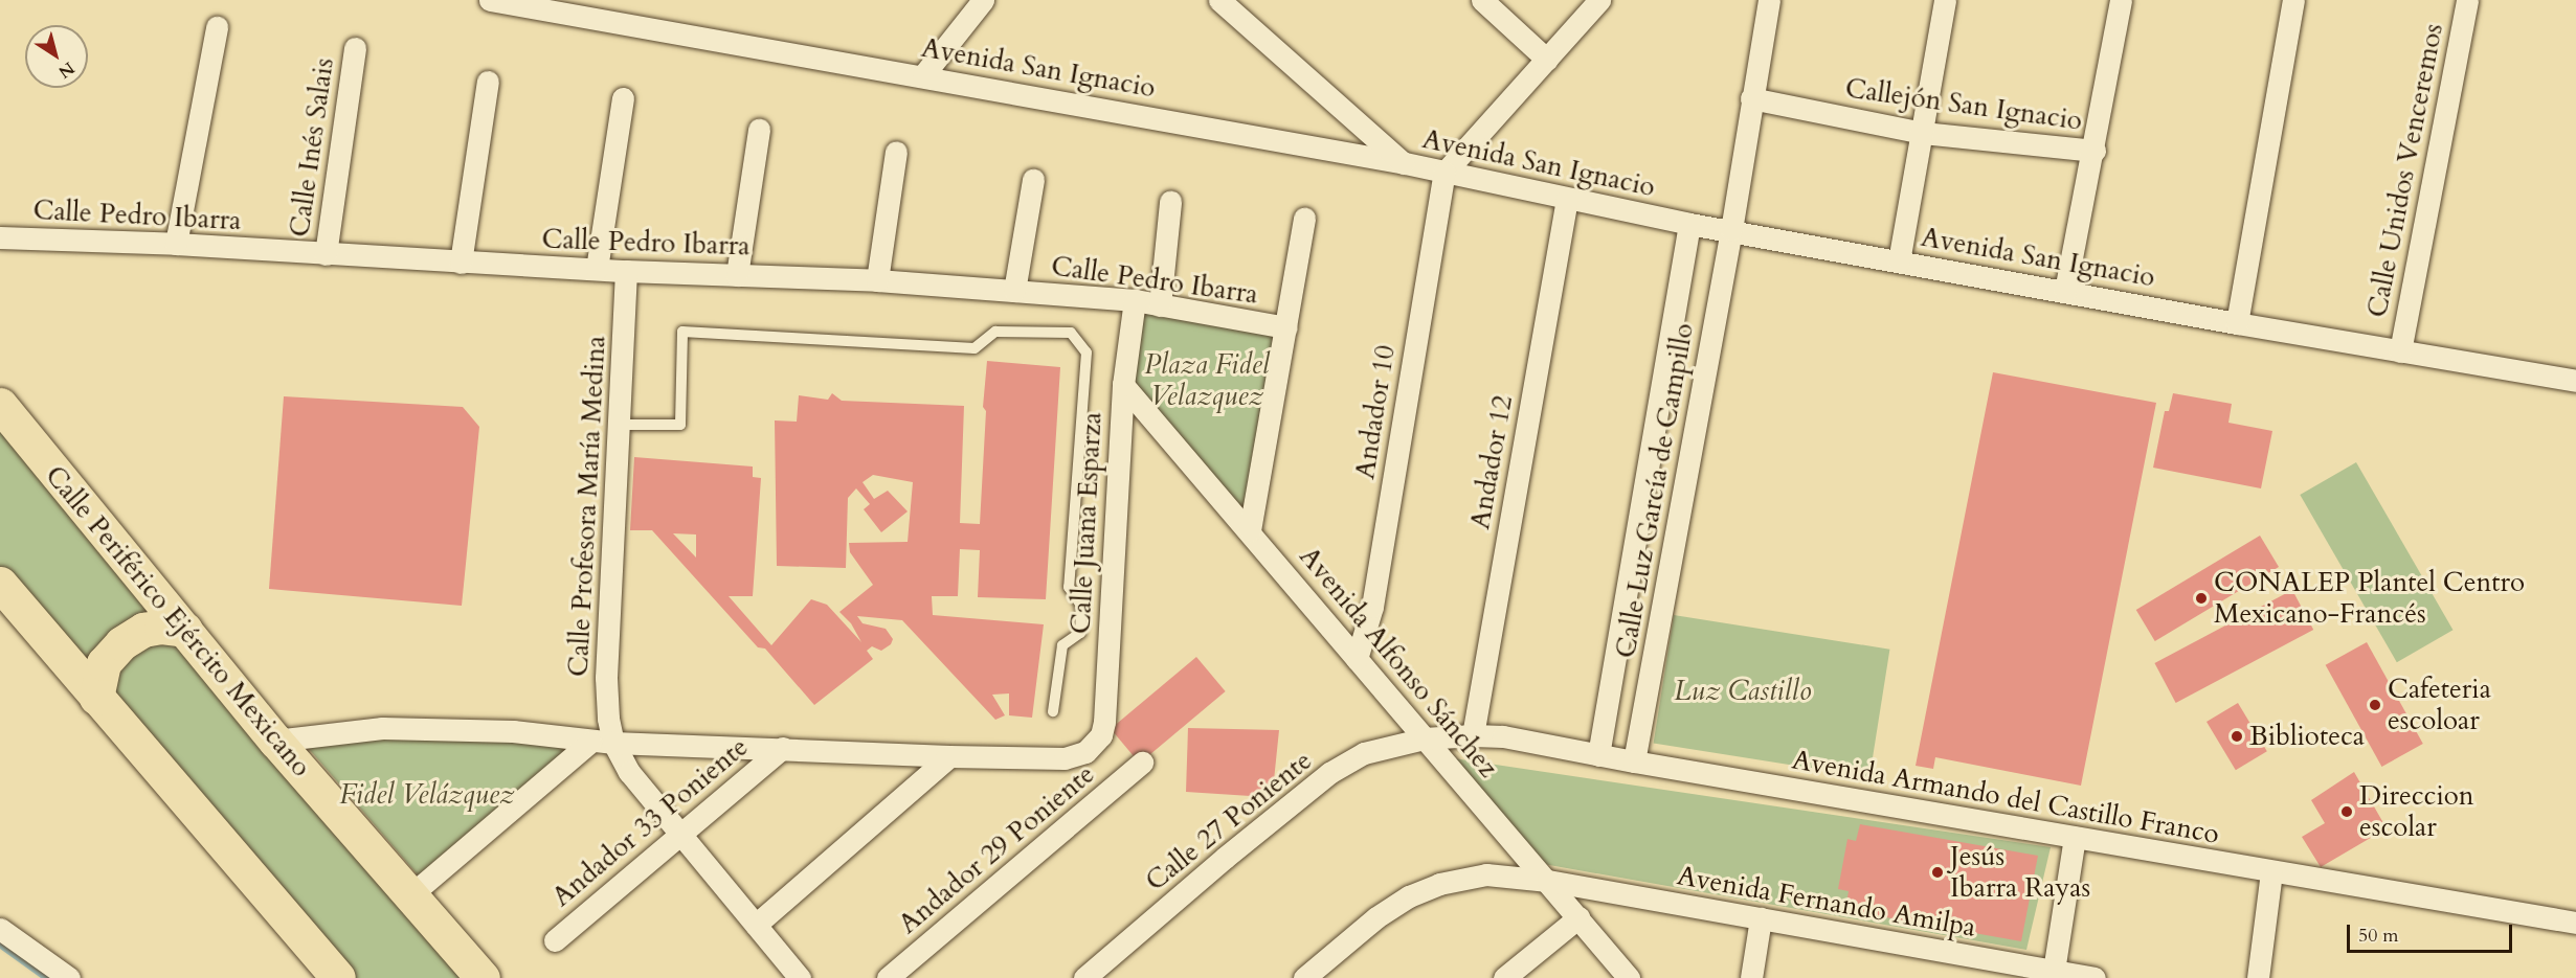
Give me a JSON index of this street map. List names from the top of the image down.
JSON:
{
  "streets": {
    "highway": ["Calle Periférico Ejército Mexicano"],
    "street": [
      "Avenida San Ignacio",
      "Callejón San Ignacio",
      "Calle Inés Salais",
      "Calle Unidos Venceremos",
      "Calle Pedro Ibarra",
      "Andador 10",
      "Andador 12",
      "Calle Luz García de Campillo",
      "Calle Profesora María Medina",
      "Calle Juana Esparza",
      "Avenida Alfonso Sánchez",
      "Avenida Armando del Castillo Franco",
      "Calle 27 Poniente",
      "Andador 33 Poniente",
      "Andador 29 Poniente",
      "Avenida Fernando Amilpa"
    ]
  },
  "crossings": [
    ["Avenida San Ignacio", "Calle Unidos Venceremos"],
    ["Avenida San Ignacio", "Andador 10"],
    ["Avenida San Ignacio", "Andador 12"],
    ["Avenida San Ignacio", "Calle Luz García de Campillo"],
    ["Callejón San Ignacio", "Calle Luz García de Campillo"],
    ["Calle Inés Salais", "Calle Pedro Ibarra"],
    ["Calle Pedro Ibarra", "Calle Profesora María Medina"],
    ["Calle Pedro Ibarra", "Calle Juana Esparza"],
    ["Andador 10", "Avenida Alfonso Sánchez"],
    ["Andador 12", "Avenida Armando del Castillo Franco"],
    ["Calle Luz García de Campillo", "Avenida Armando del Castillo Franco"],
    ["Calle Profesora María Medina", "Andador 33 Poniente"],
    ["Calle Juana Esparza", "Avenida Alfonso Sánchez"],
    ["Avenida Alfonso Sánchez", "Avenida Armando del Castillo Franco"],
    ["Avenida Alfonso Sánchez", "Calle 27 Poniente"],
    ["Avenida Alfonso Sánchez", "Avenida Fernando Amilpa"],
    ["Avenida Armando del Castillo Franco", "Calle 27 Poniente"]
  ],
  "parks": ["Plaza Fidel Velazquez", "Luz Castillo", "Fidel Velázquez"],
  "places": [
    "CONALEP Plantel Centro Mexicano-Francés",
    "Cafeteria escoloar",
    "Biblioteca",
    "Direccion escolar",
    "Jesús Ibarra Rayas"
  ],
  "scale_bar": "50 m",
  "north": "bottom right"
}
